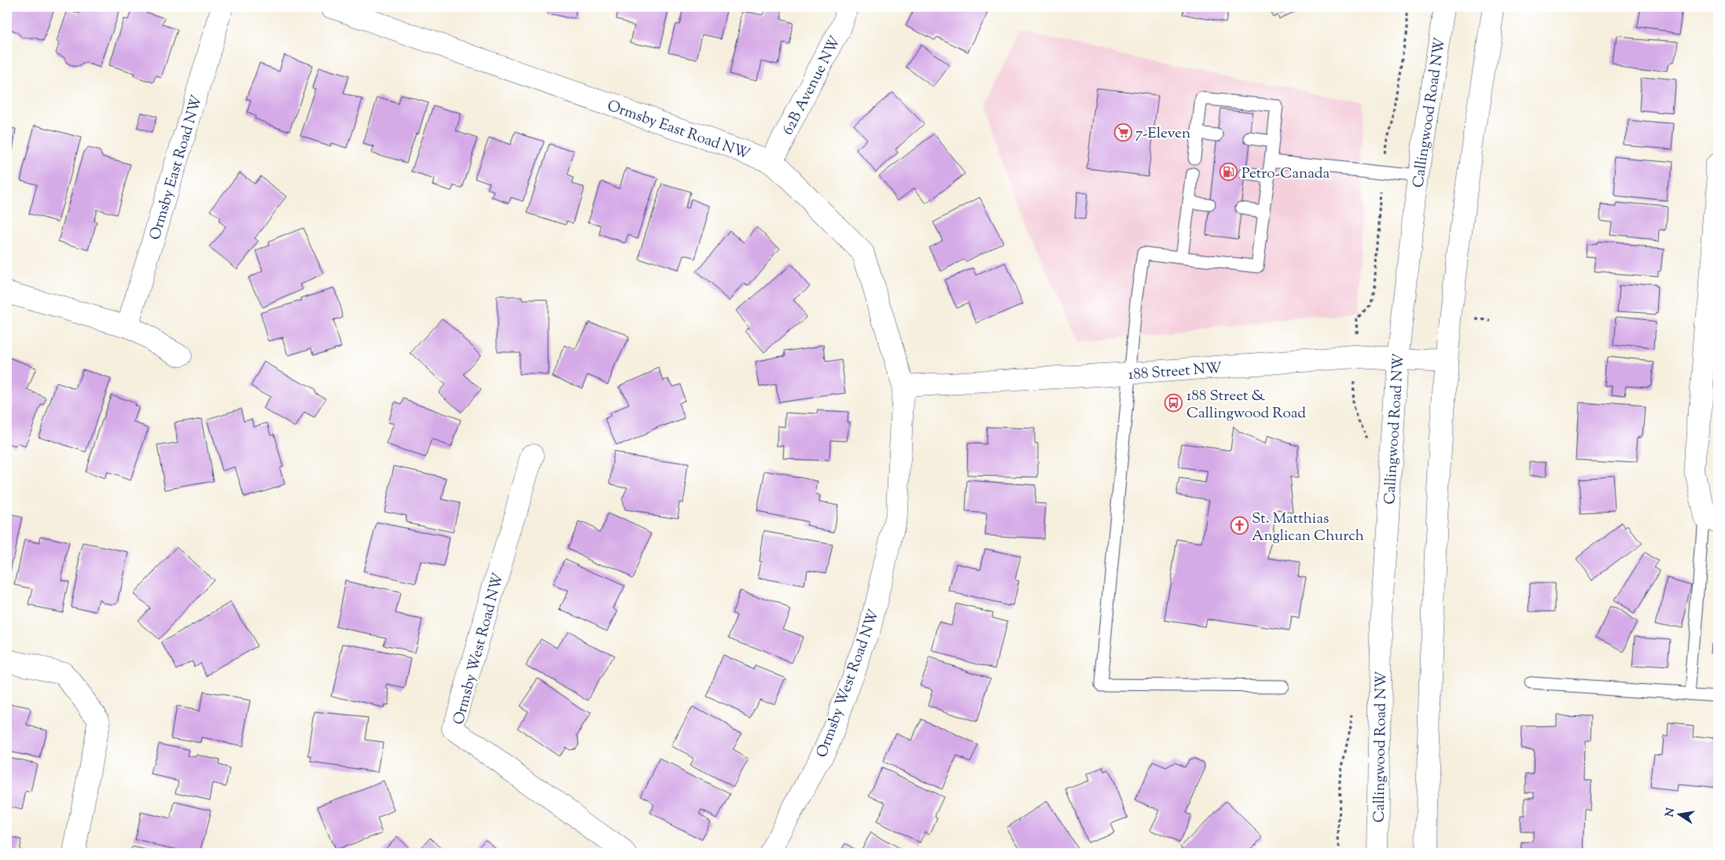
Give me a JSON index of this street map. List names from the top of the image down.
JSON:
{
  "streets": {
    "street": [
      "62B Avenue NW",
      "Callingwood Road NW",
      "Ormsby East Road NW",
      "188 Street NW",
      "Ormsby West Road NW"
    ]
  },
  "crossings": [
    ["62B Avenue NW", "Ormsby East Road NW"],
    ["Callingwood Road NW", "188 Street NW"],
    ["Ormsby East Road NW", "188 Street NW"],
    ["Ormsby East Road NW", "Ormsby West Road NW"],
    ["188 Street NW", "Ormsby West Road NW"]
  ],
  "places": {
    "supermarket": ["7-Eleven"],
    "fuel station": ["Petro-Canada"],
    "bus stop": ["188 Street & Callingwood Road"],
    "church": ["St. Matthias Anglican Church"]
  },
  "north": "left"
}
